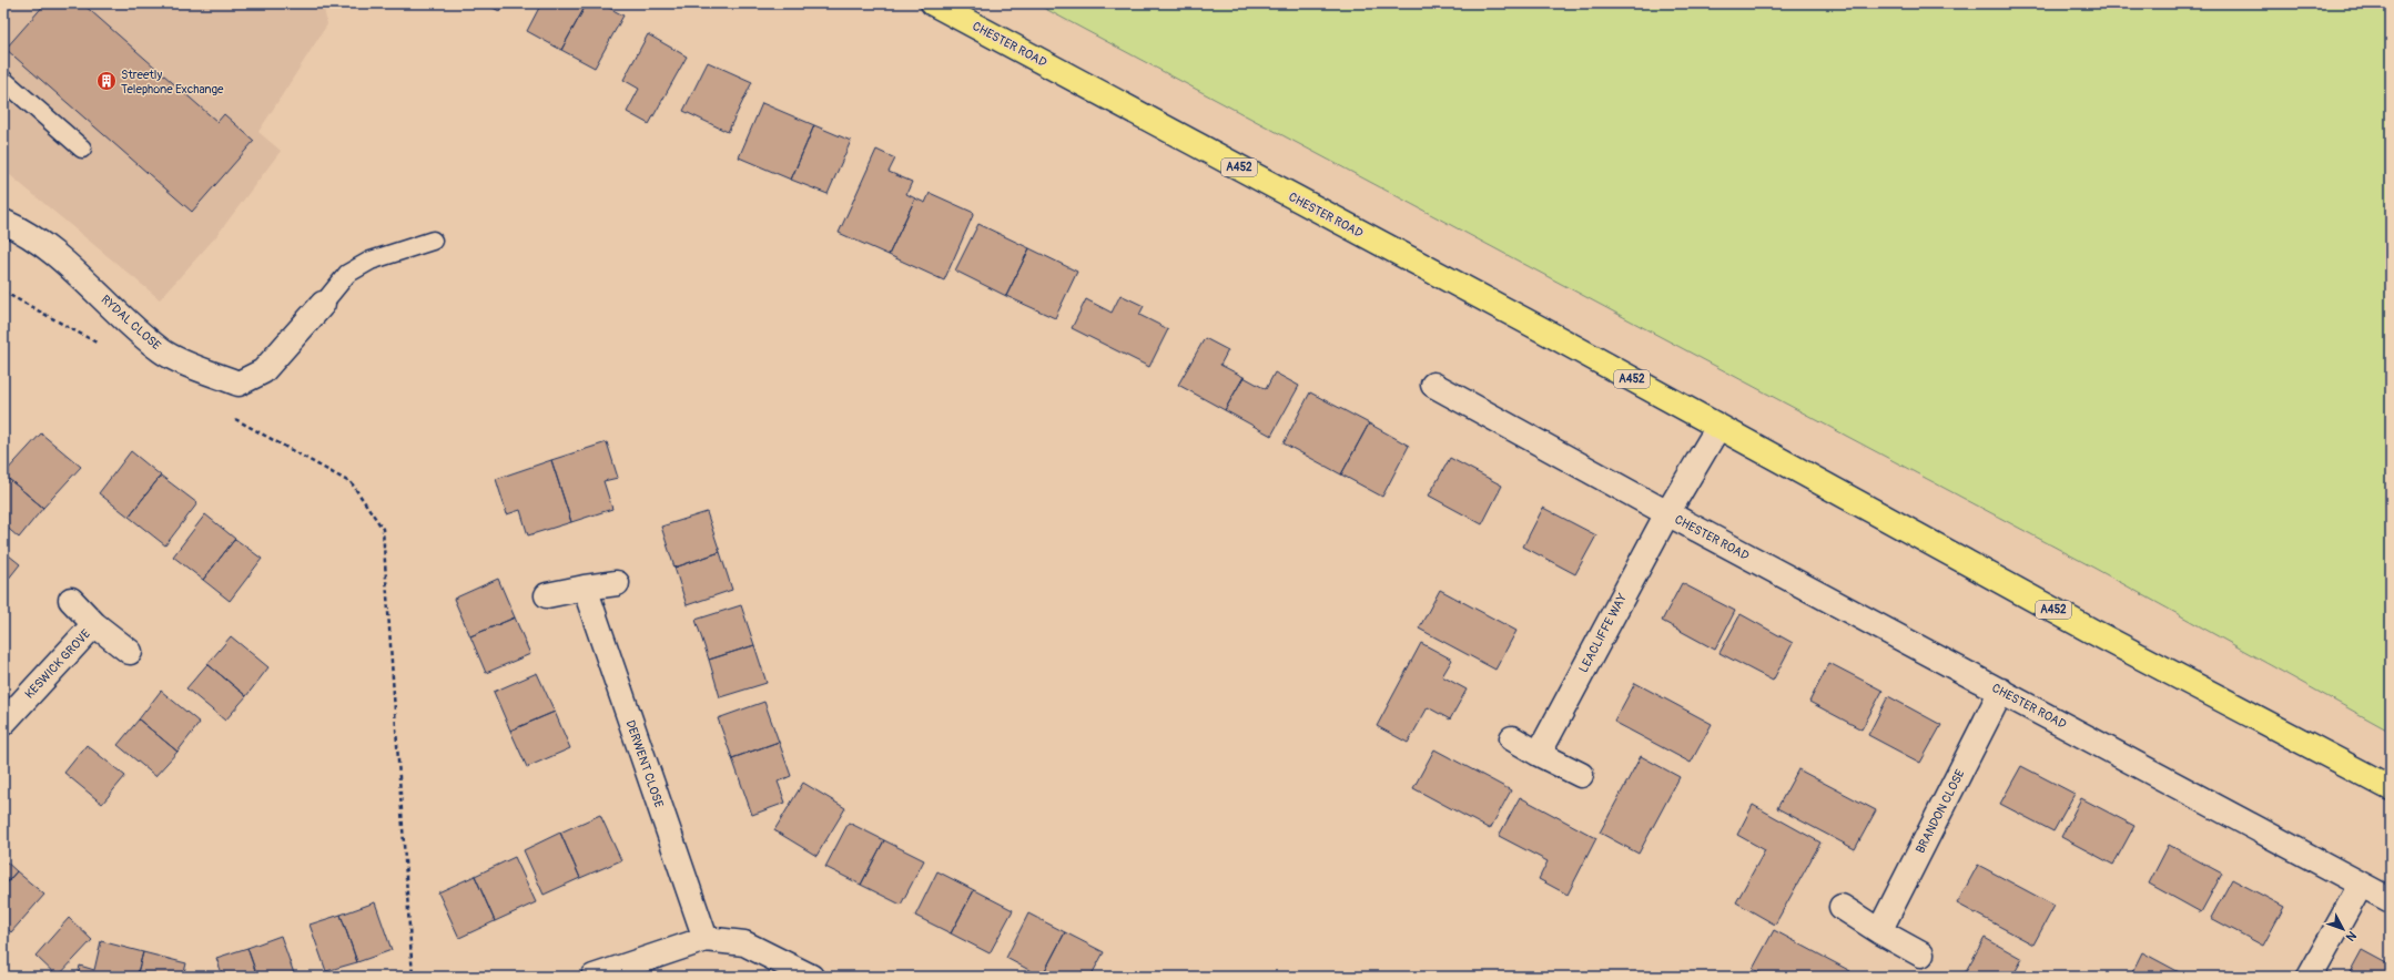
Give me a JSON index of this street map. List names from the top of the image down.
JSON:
{
  "streets": {
    "highway": ["CHESTER ROAD", "A452"],
    "street": [
      "RYDAL CLOSE",
      "LEACLIFFE WAY",
      "KESWICK GROVE",
      "DERWENT CLOSE",
      "BRANDON CLOSE"
    ]
  },
  "crossings": [
    ["CHESTER ROAD", "LEACLIFFE WAY"],
    ["CHESTER ROAD", "BRANDON CLOSE"]
  ],
  "places": {
    "building": ["Streetly Telephone Exchange"]
  },
  "north": "bottom right"
}
